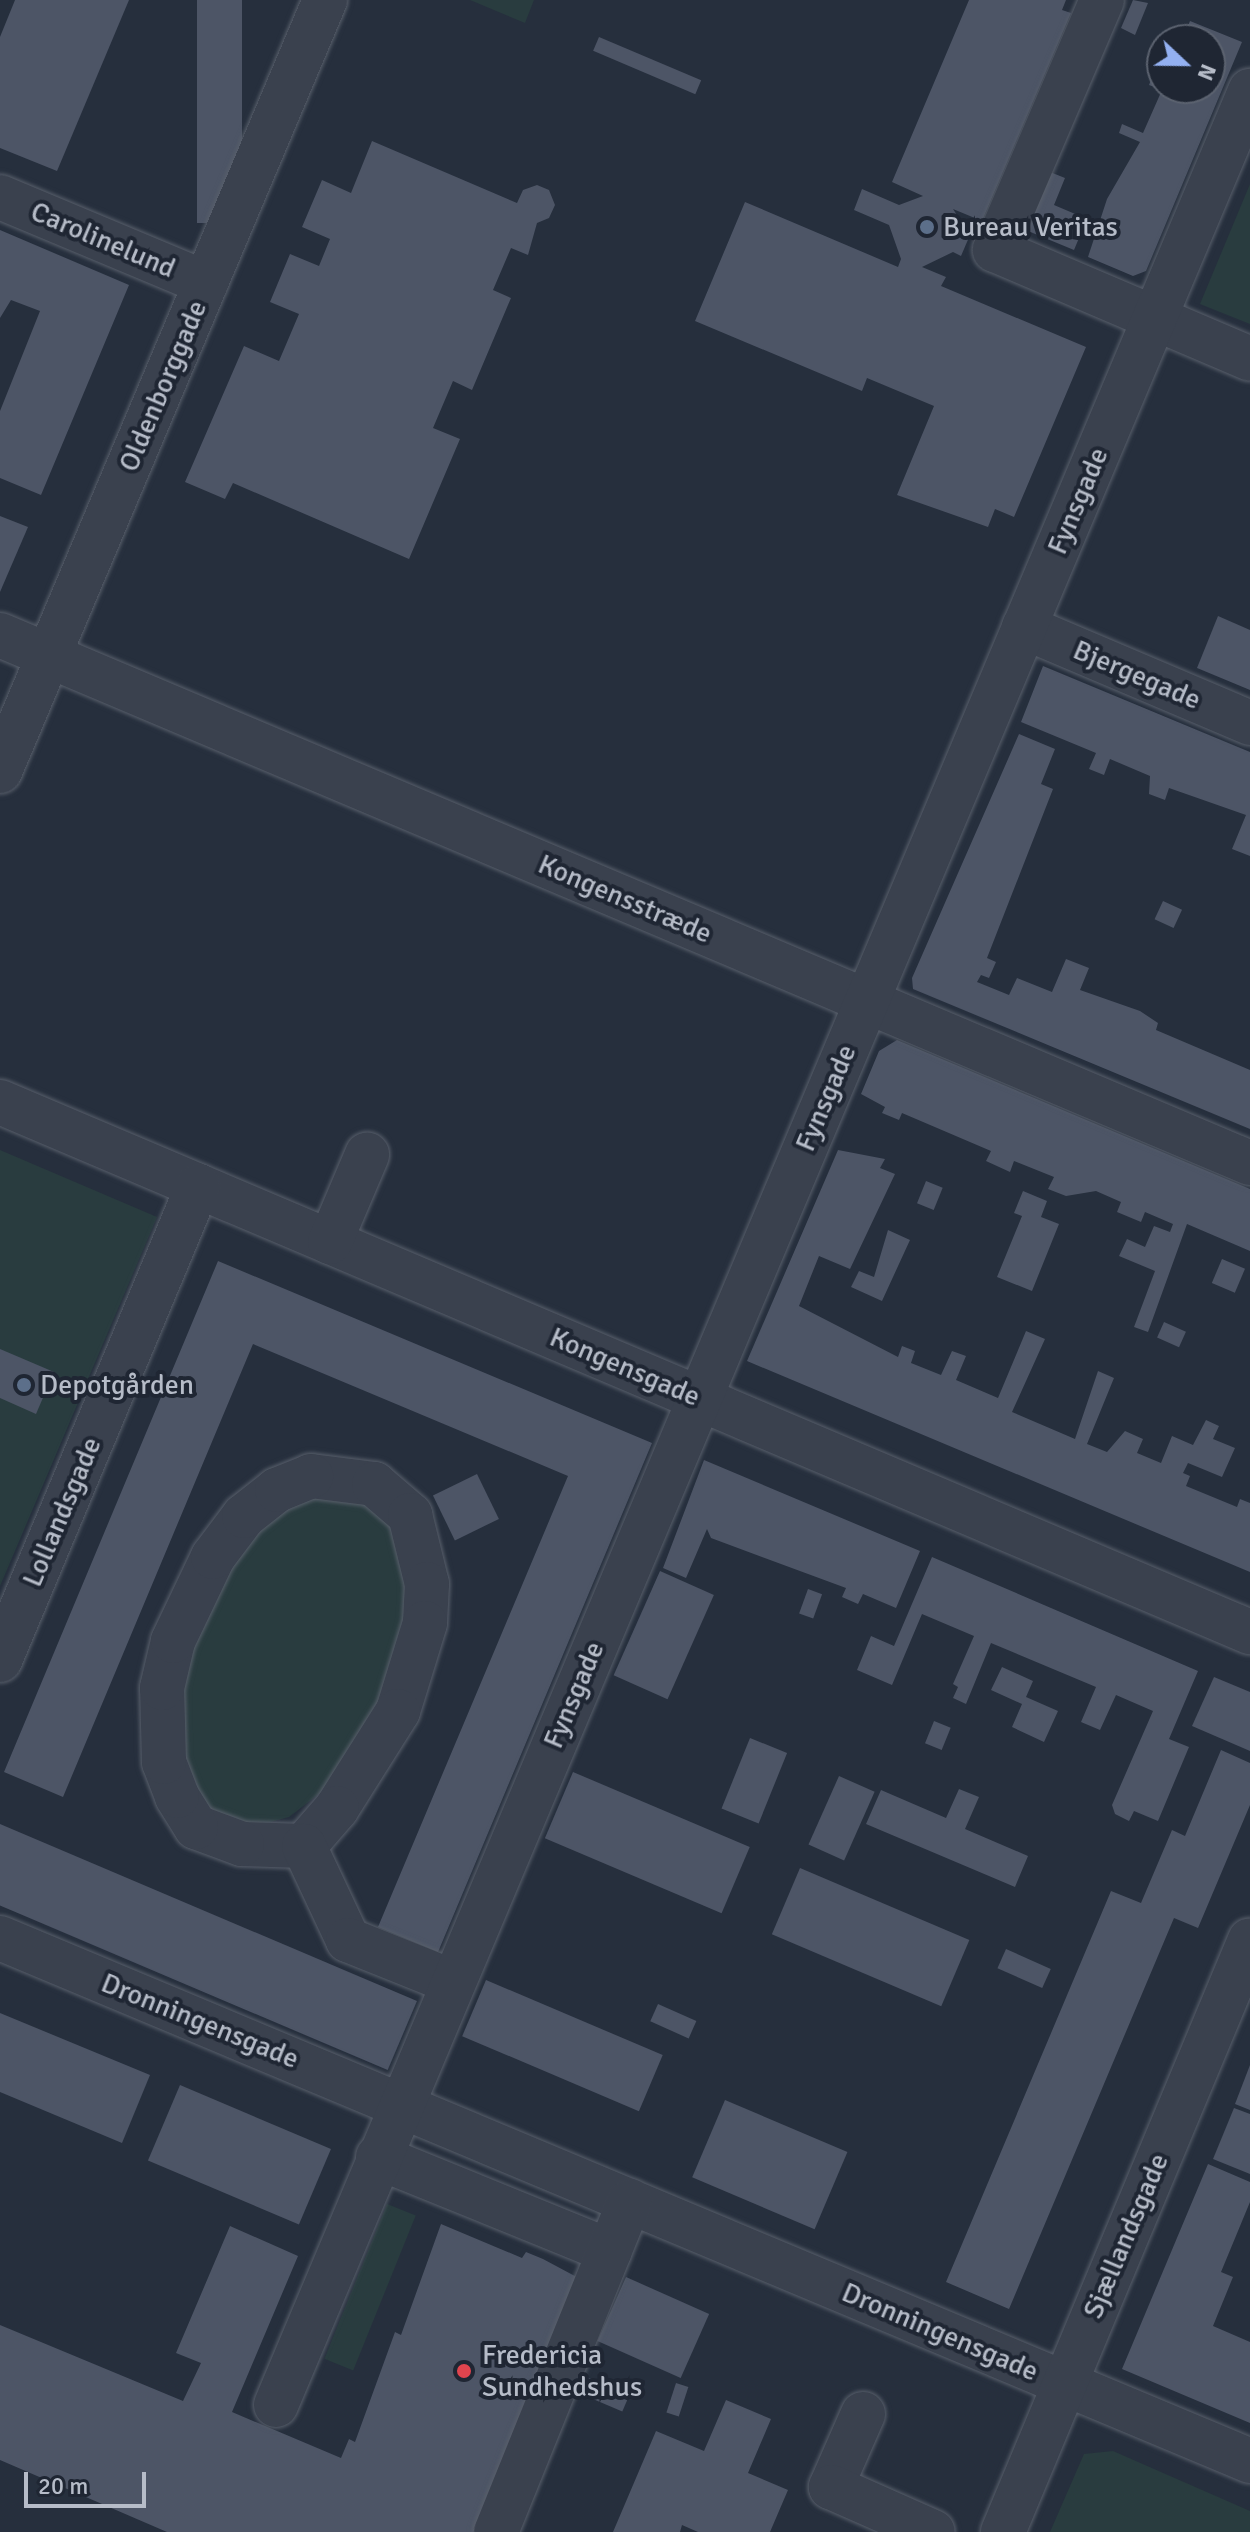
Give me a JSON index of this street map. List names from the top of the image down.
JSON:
{
  "streets": {
    "street": [
      "Carolinelund",
      "Oldenborggade",
      "Fynsgade",
      "Bjergegade",
      "Kongensstræde",
      "Kongensgade",
      "Lollandsgade",
      "Dronningensgade",
      "Sjællandsgade"
    ]
  },
  "crossings": [
    ["Carolinelund", "Oldenborggade"],
    ["Oldenborggade", "Kongensstræde"],
    ["Fynsgade", "Bjergegade"],
    ["Fynsgade", "Kongensstræde"],
    ["Fynsgade", "Kongensgade"],
    ["Fynsgade", "Dronningensgade"],
    ["Kongensgade", "Lollandsgade"],
    ["Dronningensgade", "Sjællandsgade"]
  ],
  "places": ["Bureau Veritas", "Depotgården", "Fredericia Sundhedshus"],
  "scale_bar": "20 m",
  "north": "right"
}
